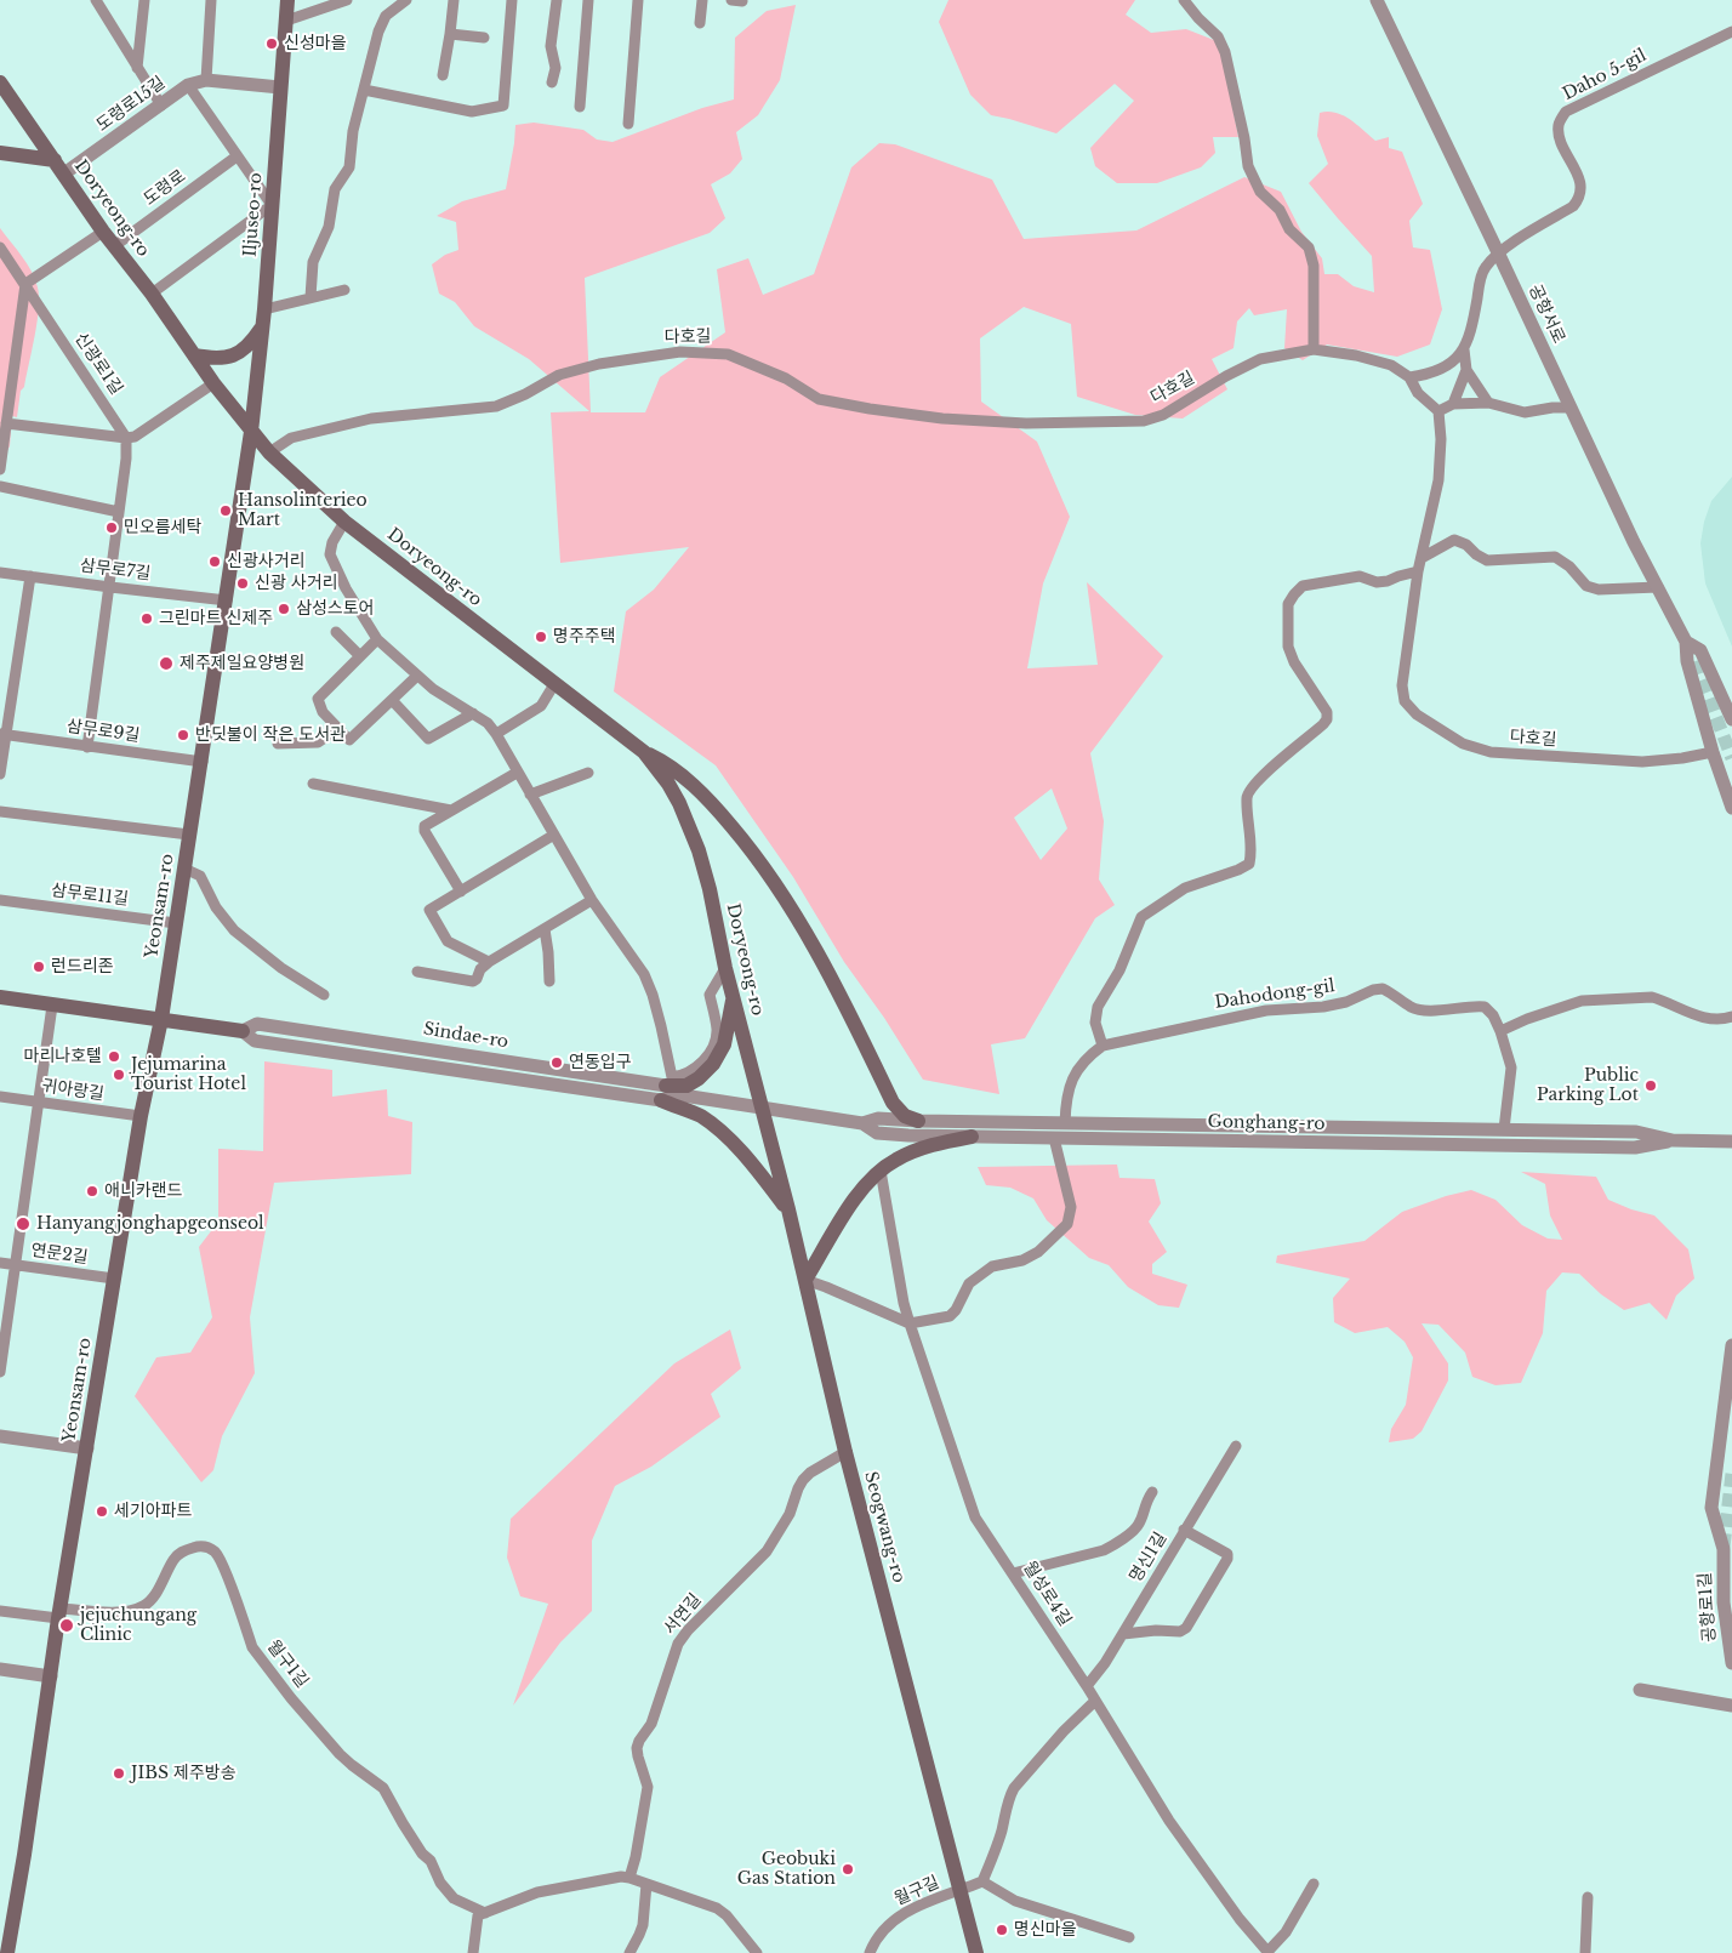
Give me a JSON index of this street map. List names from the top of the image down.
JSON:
{
  "streets": {
    "main road": [
      "Doryeong-ro",
      "Iljuseo-ro",
      "Yeonsam-ro",
      "Sindae-ro",
      "Seogwang-ro"
    ],
    "street": [
      "Daho 5-gil",
      "도령로15길",
      "도령로",
      "공항서로",
      "다호길",
      "신광로1길",
      "삼무로7길",
      "삼무로9길",
      "삼무로11길",
      "Dahodong-gil",
      "귀아랑길",
      "Gonghang-ro",
      "연문2길",
      "명신1길",
      "월성로4길",
      "공항로1길",
      "서연길",
      "월구1길",
      "월구길"
    ]
  },
  "crossings": [
    ["Daho 5-gil", "공항서로"],
    ["도령로15길", "도령로"],
    ["도령로15길", "Doryeong-ro"],
    ["도령로15길", "Iljuseo-ro"],
    ["도령로", "Doryeong-ro"],
    ["Doryeong-ro", "Iljuseo-ro"],
    ["Doryeong-ro", "다호길"],
    ["Doryeong-ro", "Yeonsam-ro"],
    ["Doryeong-ro", "Sindae-ro"],
    ["Doryeong-ro", "Gonghang-ro"],
    ["Doryeong-ro", "Seogwang-ro"],
    ["Iljuseo-ro", "Yeonsam-ro"],
    ["삼무로7길", "Yeonsam-ro"],
    ["삼무로9길", "Yeonsam-ro"],
    ["삼무로11길", "Yeonsam-ro"],
    ["Yeonsam-ro", "Sindae-ro"],
    ["Yeonsam-ro", "귀아랑길"],
    ["Yeonsam-ro", "연문2길"],
    ["Yeonsam-ro", "월구1길"],
    ["Sindae-ro", "Gonghang-ro"],
    ["Sindae-ro", "Seogwang-ro"],
    ["Gonghang-ro", "Seogwang-ro"],
    ["Seogwang-ro", "서연길"],
    ["Seogwang-ro", "월구길"],
    ["명신1길", "월성로4길"]
  ],
  "places": [
    "신성마을",
    "Hansolinterieo Mart",
    "민오름세탁",
    "신광사거리",
    "신광 사거리",
    "삼성스토어",
    "그린마트 신제주",
    "명주주택",
    "제주제일요양병원",
    "반딧불이 작은 도서관",
    "런드리존",
    "마리나호텔",
    "연동입구",
    "Jejumarina Tourist Hotel",
    "Public Parking Lot",
    "애니카랜드",
    "Hanyangjonghapgeonseol",
    "세기아파트",
    "jejuchungang Clinic",
    "JIBS 제주방송",
    "Geobuki Gas Station",
    "명신마을"
  ]
}
